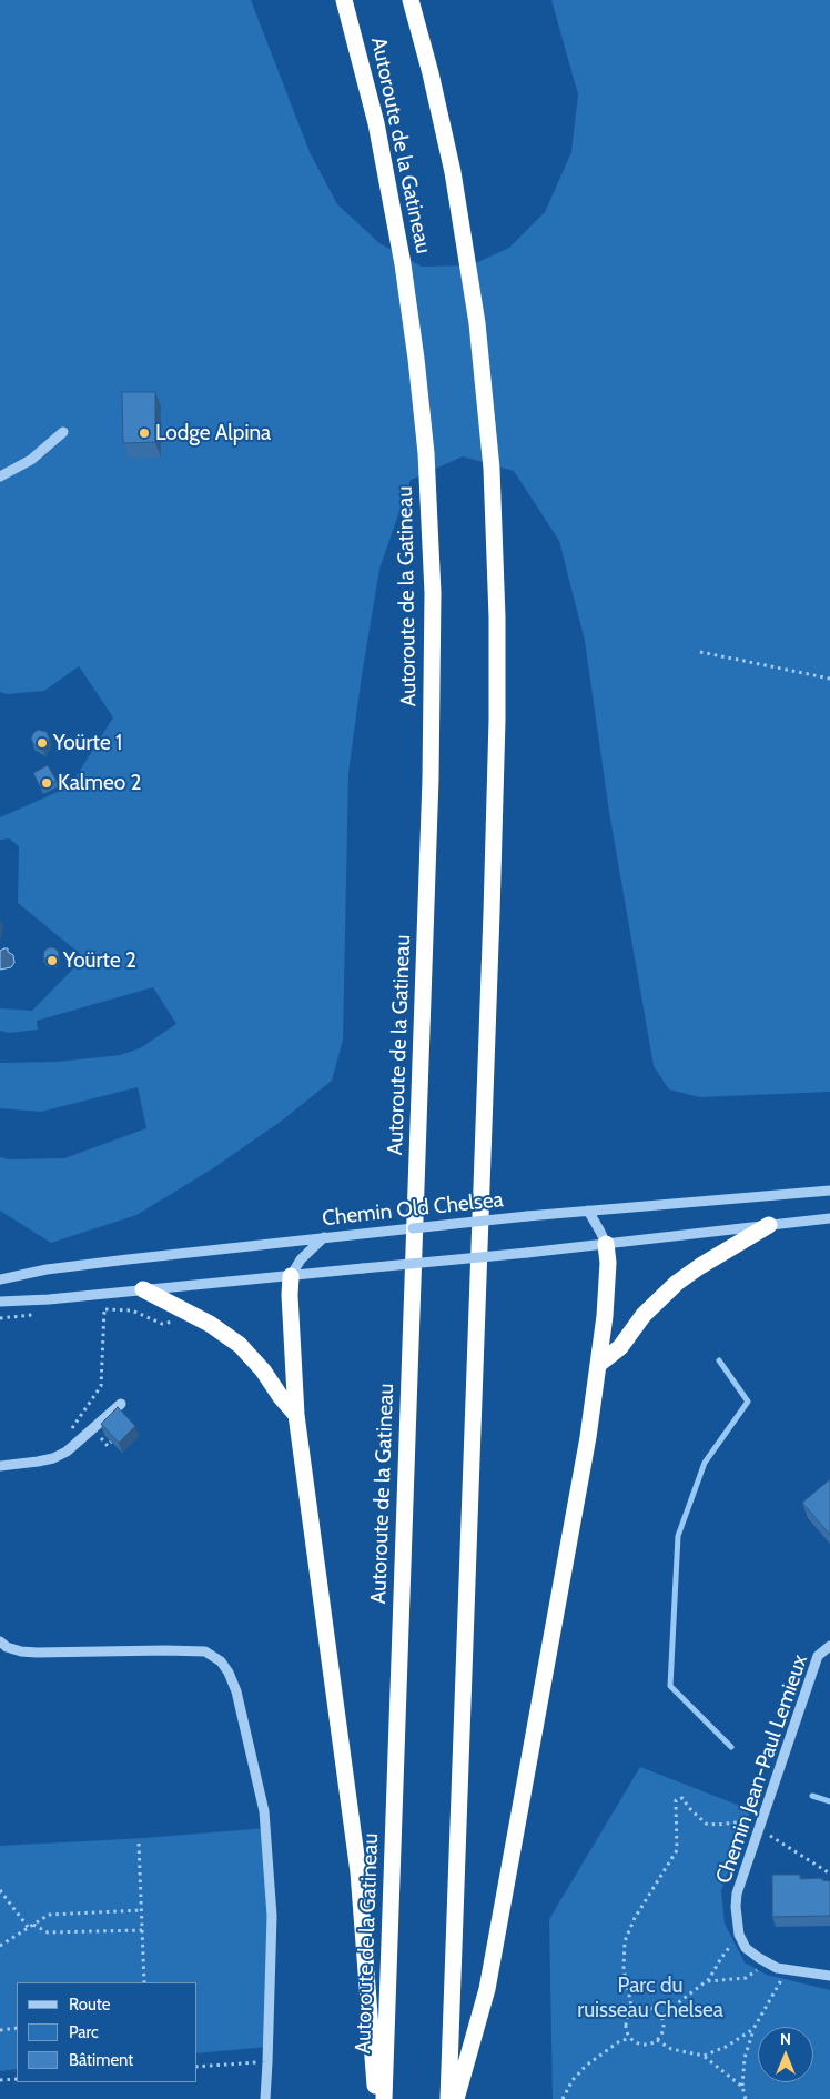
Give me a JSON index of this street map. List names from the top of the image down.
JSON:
{
  "streets": {
    "highway": ["Autoroute de la Gatineau"],
    "street": ["Chemin Old Chelsea", "Chemin Jean-Paul Lemieux"]
  },
  "parks": ["Parc du ruisseau Chelsea"],
  "places": [
    "Lodge Alpina",
    "Yoürte 1",
    "Kalmeo 2",
    "Yoürte 2"
  ],
  "legend": ["Route", "Parc", "Bâtiment"],
  "north": "top"
}
